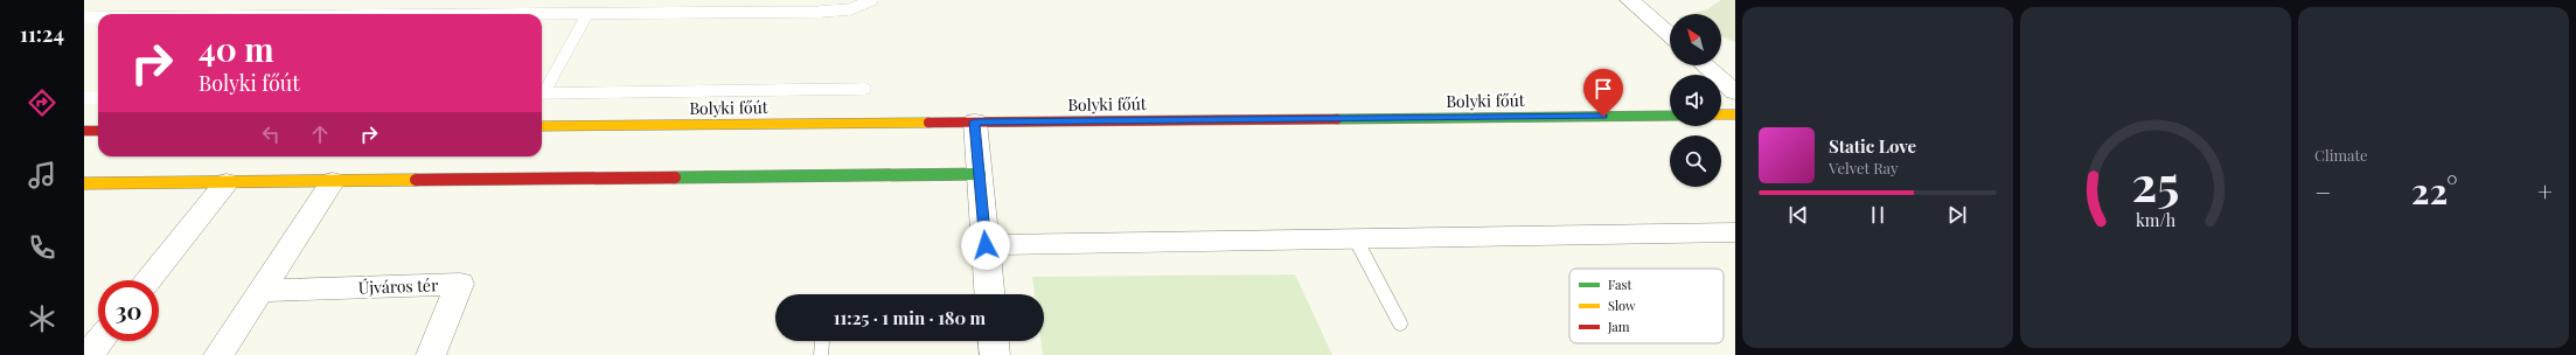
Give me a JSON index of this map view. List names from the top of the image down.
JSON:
{
  "streets": {
    "main road": ["Bolyki főút"],
    "street": ["Újváros tér"]
  },
  "legend": ["Fast", "Slow", "Jam"],
  "north": "top left",
  "page": {
    "tabs": "11:24",
    "tile": "Climate",
    "turn": ["40 m", "Bolyki főút"],
    "song": ["Static Love", "Velvet Ray"],
    "heat": ["−", "22°", "+"],
    "limit": "30",
    "trip": "11:25 · 1 min · 180 m",
    "gauge": ["25", "km/h"]
  }
}
